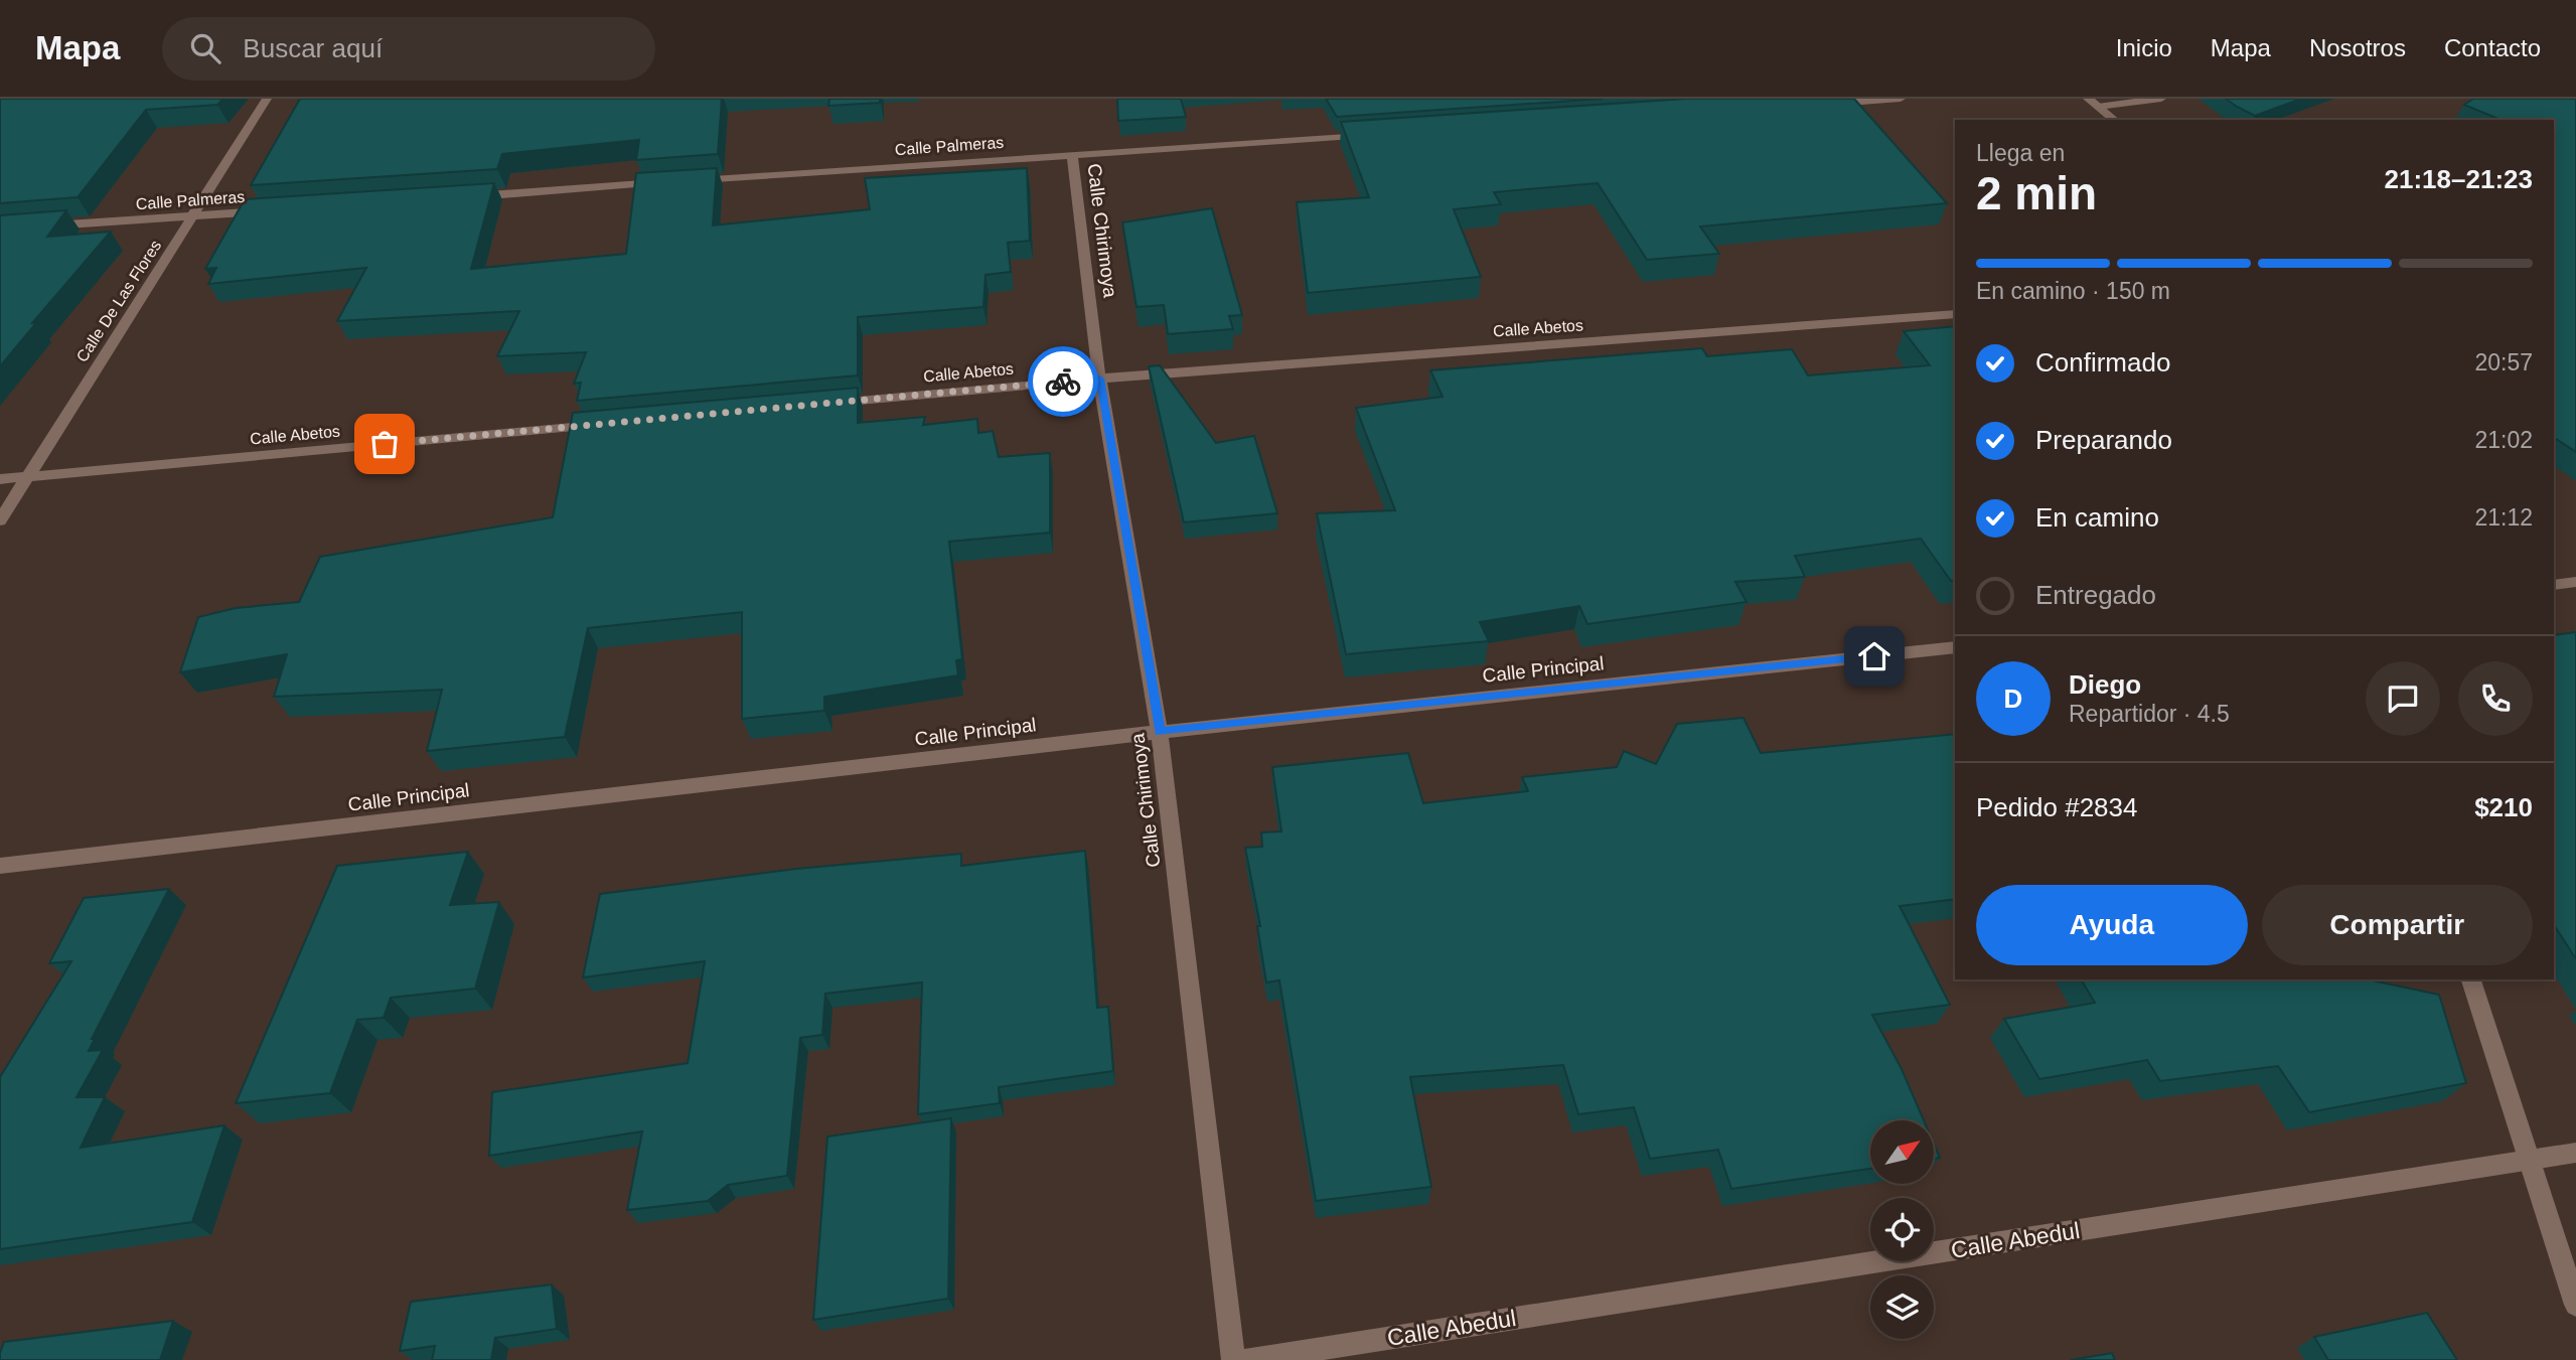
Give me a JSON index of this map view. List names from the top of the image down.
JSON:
{
  "streets": {
    "street": [
      "Calle Palmeras",
      "Calle Chirimoya",
      "Calle De Las Flores",
      "Calle Abetos",
      "Calle Principal",
      "Calle Abedul"
    ]
  },
  "crossings": [
    ["Calle Palmeras", "Calle Chirimoya"],
    ["Calle Palmeras", "Calle De Las Flores"],
    ["Calle Chirimoya", "Calle Abetos"],
    ["Calle Chirimoya", "Calle Principal"],
    ["Calle De Las Flores", "Calle Abetos"]
  ],
  "north": "top right",
  "page": {
    "header": "Mapa",
    "search": "Buscar aquí",
    "nav": [
      "Inicio",
      "Mapa",
      "Nosotros",
      "Contacto"
    ],
    "heading": ["2 min", "Llega en", "21:18–21:23"],
    "panel": [
      "Diego",
      "Repartidor · 4.5",
      "Pedido #2834",
      "$210"
    ],
    "bar": "En camino · 150 m",
    "list": [
      ["Confirmado", "20:57"],
      ["Preparando", "21:02"],
      ["En camino", "21:12"],
      "Entregado"
    ],
    "round": "D",
    "buttons": ["Ayuda", "Compartir"]
  }
}
